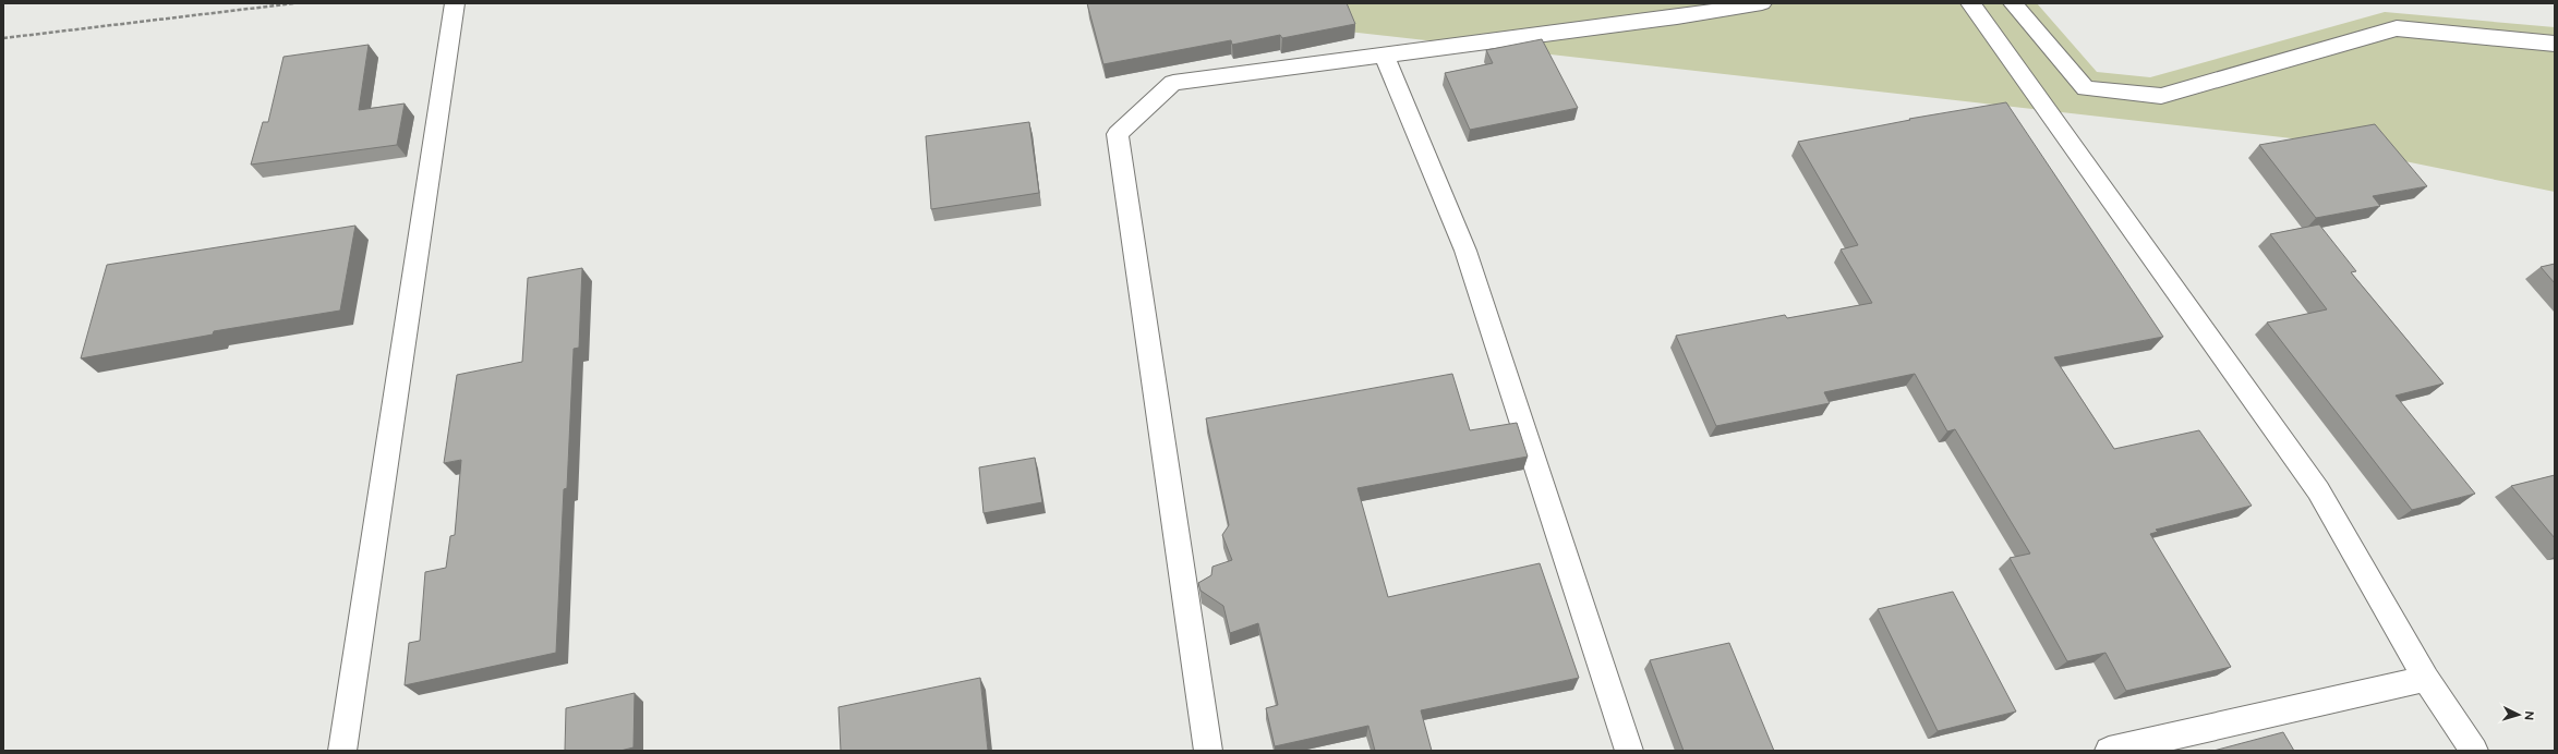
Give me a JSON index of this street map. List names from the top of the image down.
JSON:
{
  "north": "right"
}
